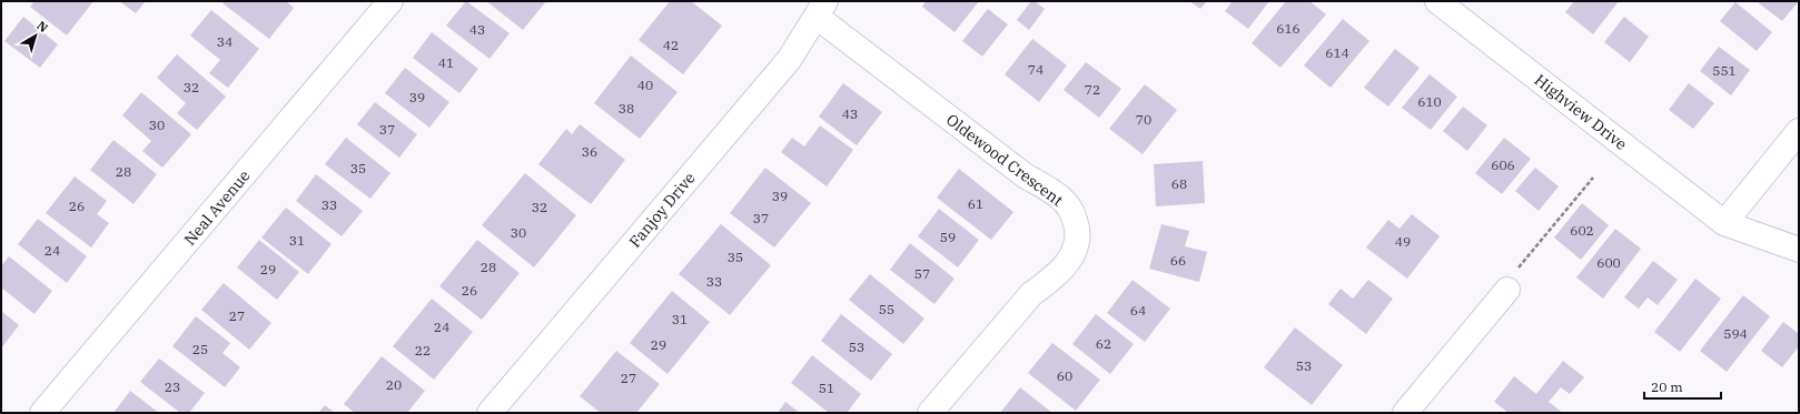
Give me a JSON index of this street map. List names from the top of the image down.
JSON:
{
  "streets": {
    "street": [
      "Highview Drive",
      "Oldewood Crescent",
      "Neal Avenue",
      "Fanjoy Drive"
    ]
  },
  "crossings": [
    ["Oldewood Crescent", "Fanjoy Drive"]
  ],
  "house_numbers": [
    "616",
    "43",
    "34",
    "42",
    "614",
    "41",
    "74",
    "551",
    "40",
    "32",
    "72",
    "39",
    "610",
    "38",
    "43",
    "70",
    "30",
    "37",
    "36",
    "606",
    "35",
    "28",
    "68",
    "39",
    "61",
    "33",
    "26",
    "32",
    "37",
    "602",
    "30",
    "59",
    "31",
    "49",
    "24",
    "35",
    "66",
    "600",
    "28",
    "29",
    "57",
    "33",
    "26",
    "55",
    "64",
    "27",
    "31",
    "24",
    "594",
    "62",
    "29",
    "53",
    "25",
    "22",
    "53",
    "60",
    "27",
    "20",
    "23",
    "51"
  ],
  "scale_bar": "20 m",
  "north": "top right"
}
